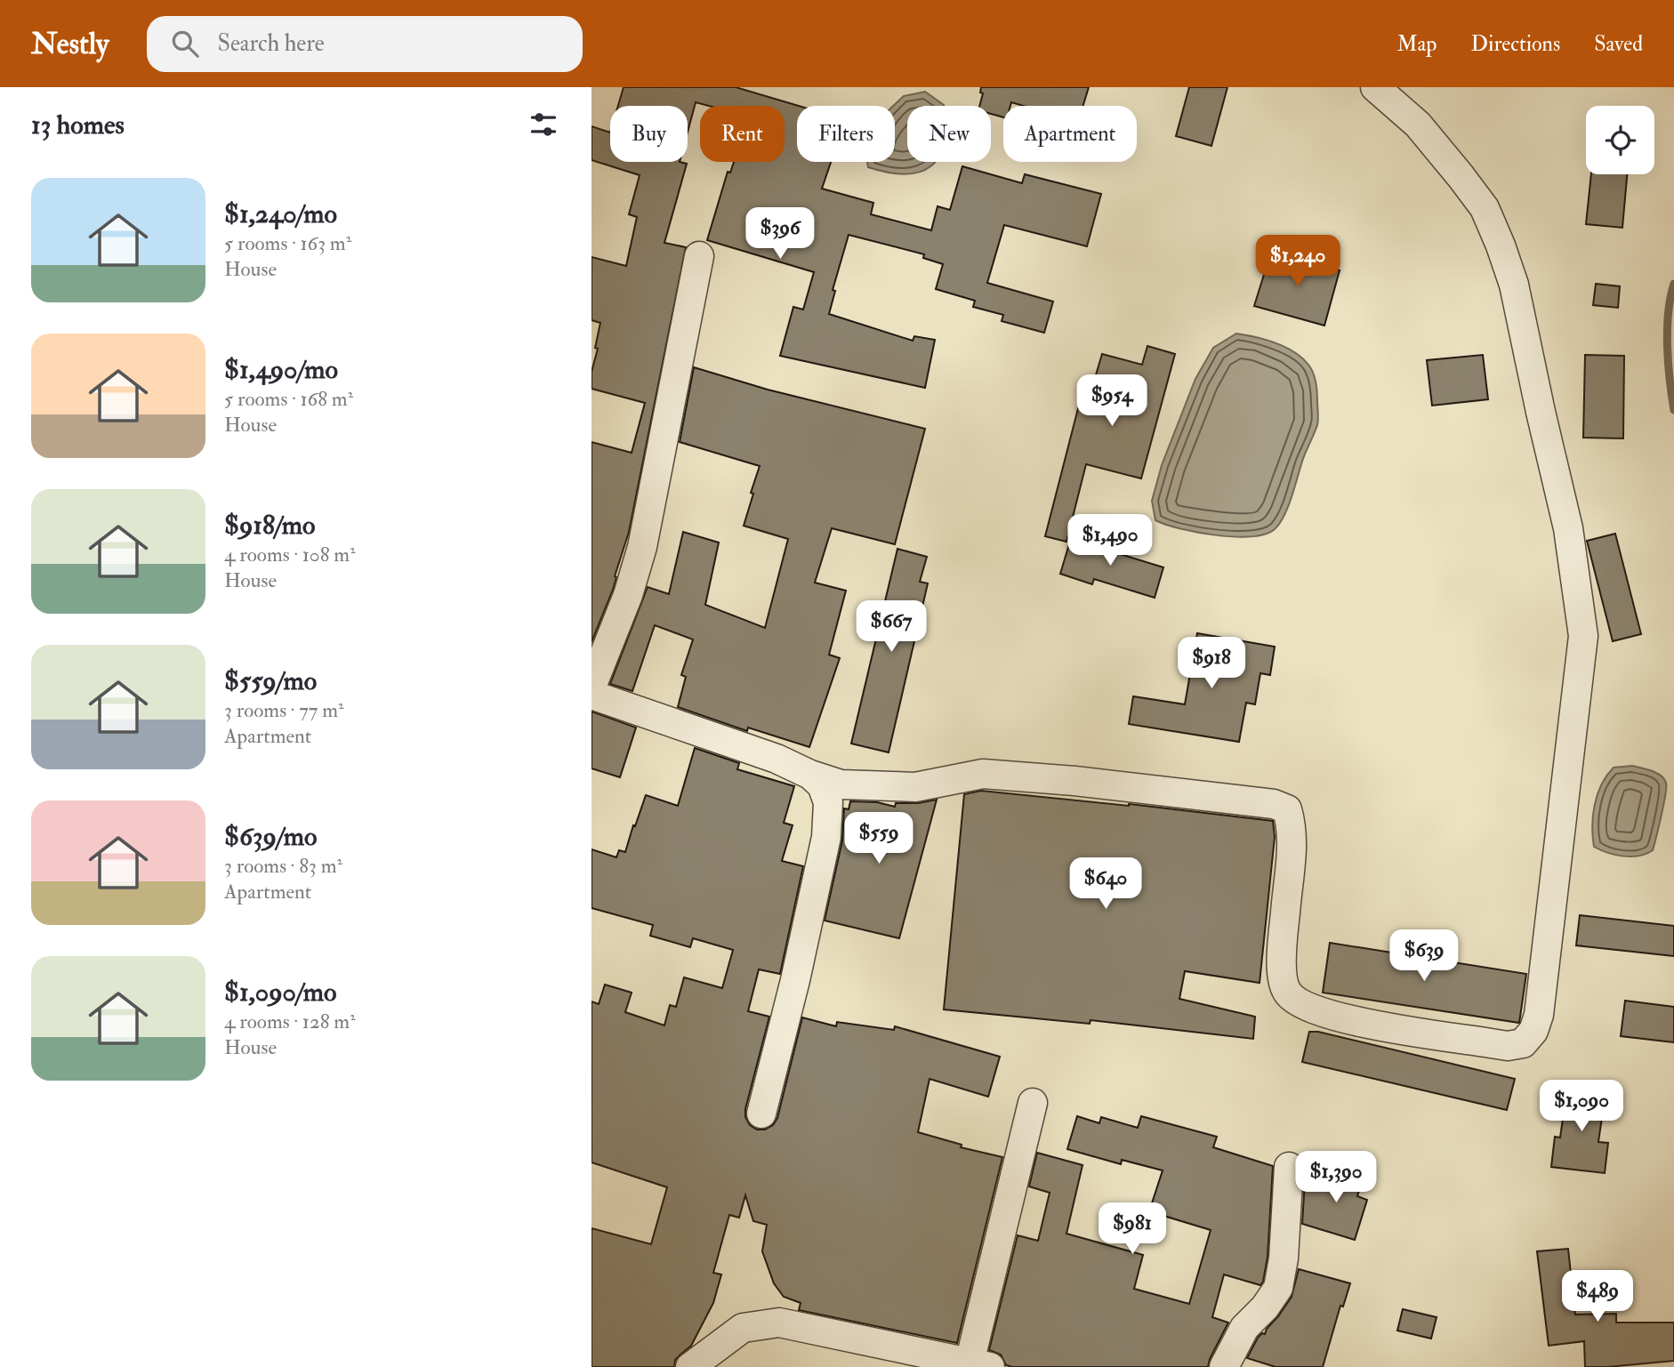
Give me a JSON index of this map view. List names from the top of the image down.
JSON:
{
  "page": {
    "header": "Nestly",
    "search": "Search here",
    "nav": ["Map", "Directions", "Saved"],
    "heading": "13 homes",
    "chip": [
      "Buy",
      "Rent",
      "Filters",
      "New",
      "Apartment"
    ],
    "list": [
      {
        "name": "$1,240/mo",
        "note": "5 rooms · 163 m² · House"
      },
      {
        "name": "$1,490/mo",
        "note": "5 rooms · 168 m² · House"
      },
      {
        "name": "$918/mo",
        "note": "4 rooms · 108 m² · House"
      },
      {
        "name": "$559/mo",
        "note": "3 rooms · 77 m² · Apartment"
      },
      {
        "name": "$639/mo",
        "note": "3 rooms · 83 m² · Apartment"
      },
      {
        "name": "$1,090/mo",
        "note": "4 rooms · 128 m² · House"
      }
    ],
    "price": [
      "$396",
      "$1,240",
      "$954",
      "$1,490",
      "$667",
      "$918",
      "$559",
      "$640",
      "$639",
      "$1,090",
      "$1,390",
      "$981",
      "$489"
    ]
  }
}
